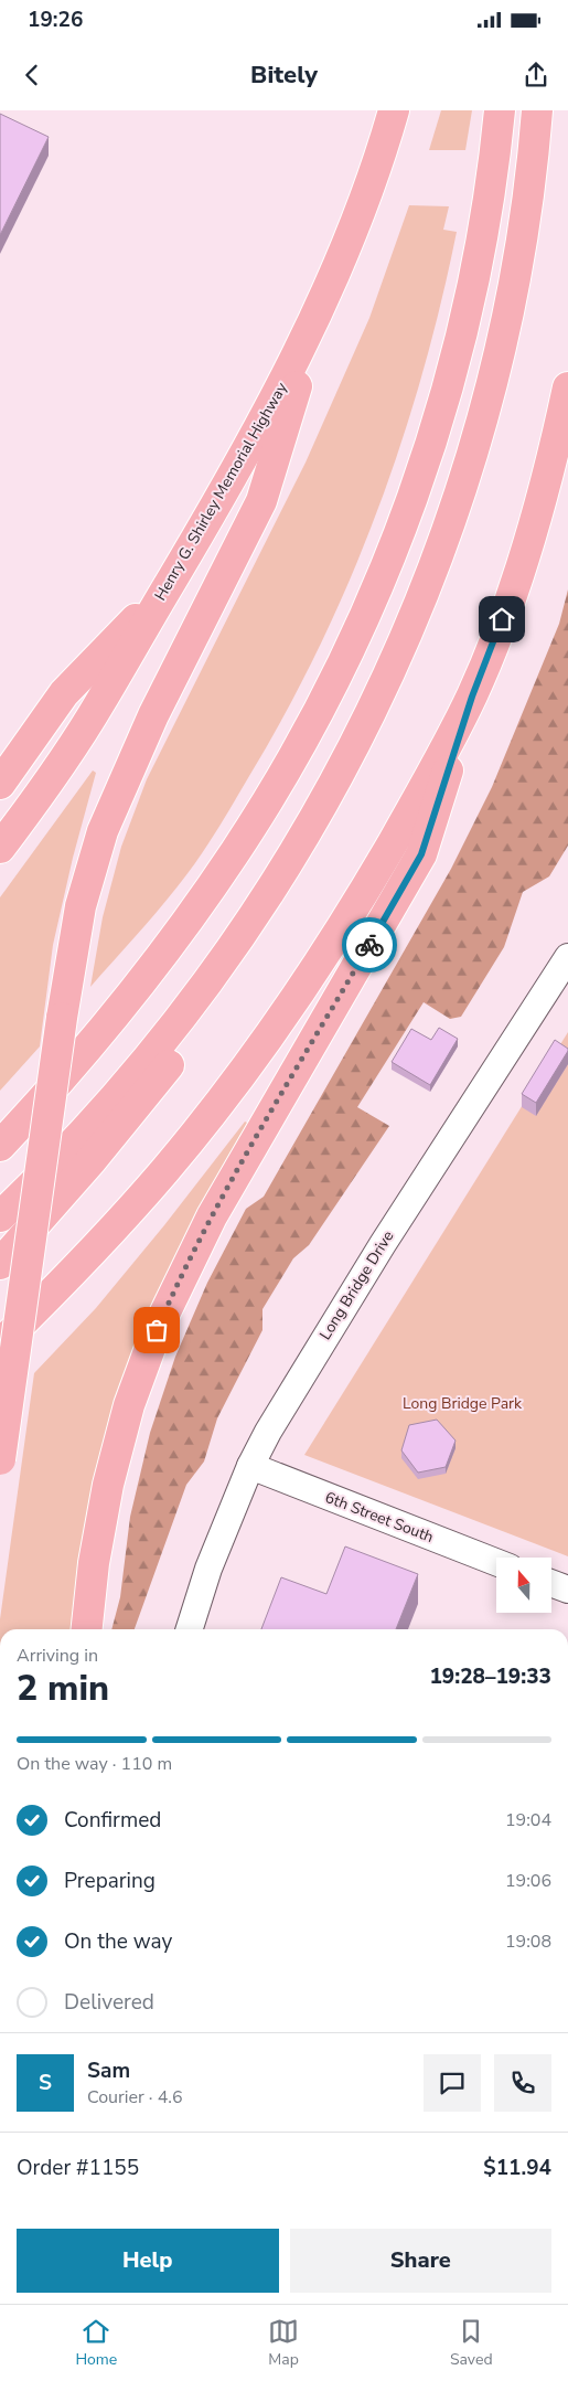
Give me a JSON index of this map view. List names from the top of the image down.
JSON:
{
  "streets": {
    "highway": ["Henry G. Shirley Memorial Highway"],
    "street": ["Long Bridge Drive", "6th Street South"]
  },
  "crossings": [
    ["Long Bridge Drive", "6th Street South"]
  ],
  "parks": ["Long Bridge Park"],
  "north": "top",
  "page": {
    "status": "19:26",
    "header": "Bitely",
    "heading": ["2 min", "Arriving in", "19:28–19:33"],
    "panel": [
      "Sam",
      "Courier · 4.6",
      "Order #1155",
      "$11.94"
    ],
    "bar": "On the way · 110 m",
    "list": [
      ["Confirmed", "19:04"],
      ["Preparing", "19:06"],
      ["On the way", "19:08"],
      "Delivered"
    ],
    "round": "S",
    "buttons": ["Help", "Share"],
    "tabs": ["Home", "Map", "Saved"]
  }
}
